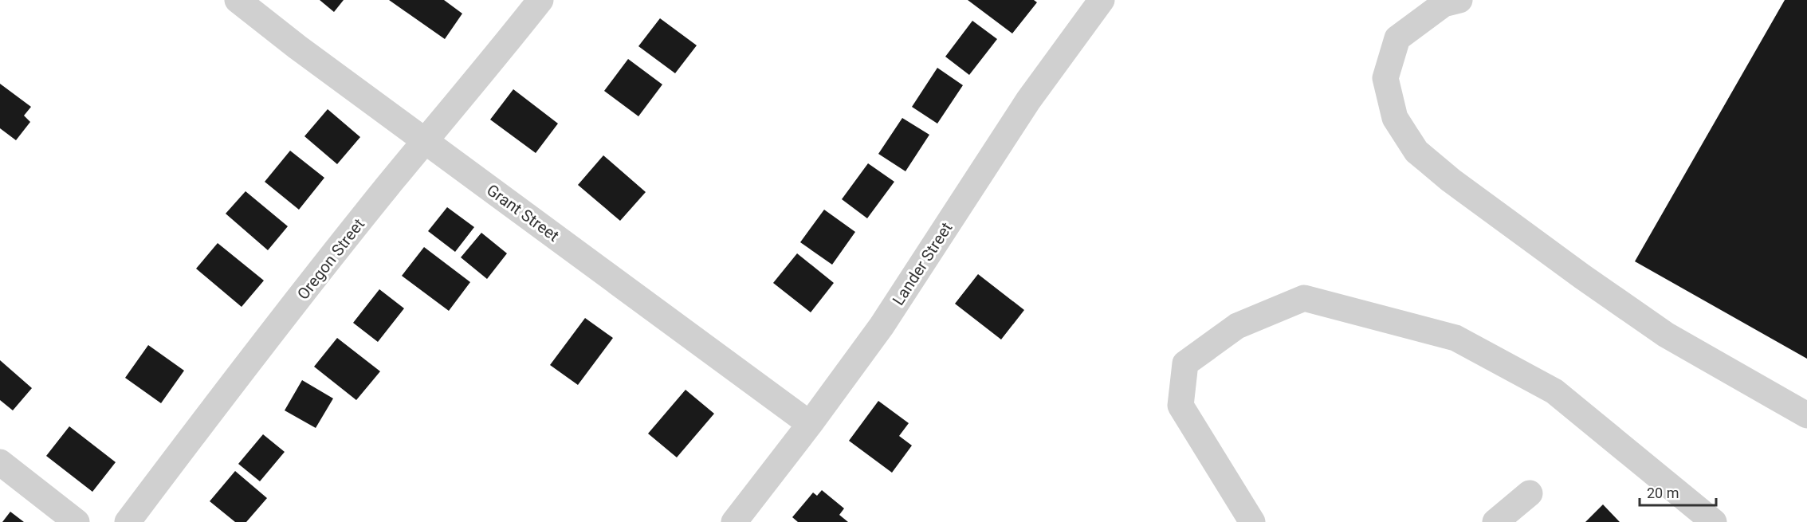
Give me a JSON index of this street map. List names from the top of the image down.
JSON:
{
  "streets": {
    "street": ["Grant Street", "Oregon Street", "Lander Street"]
  },
  "crossings": [
    ["Grant Street", "Oregon Street"],
    ["Grant Street", "Lander Street"]
  ],
  "scale_bar": "20 m"
}
